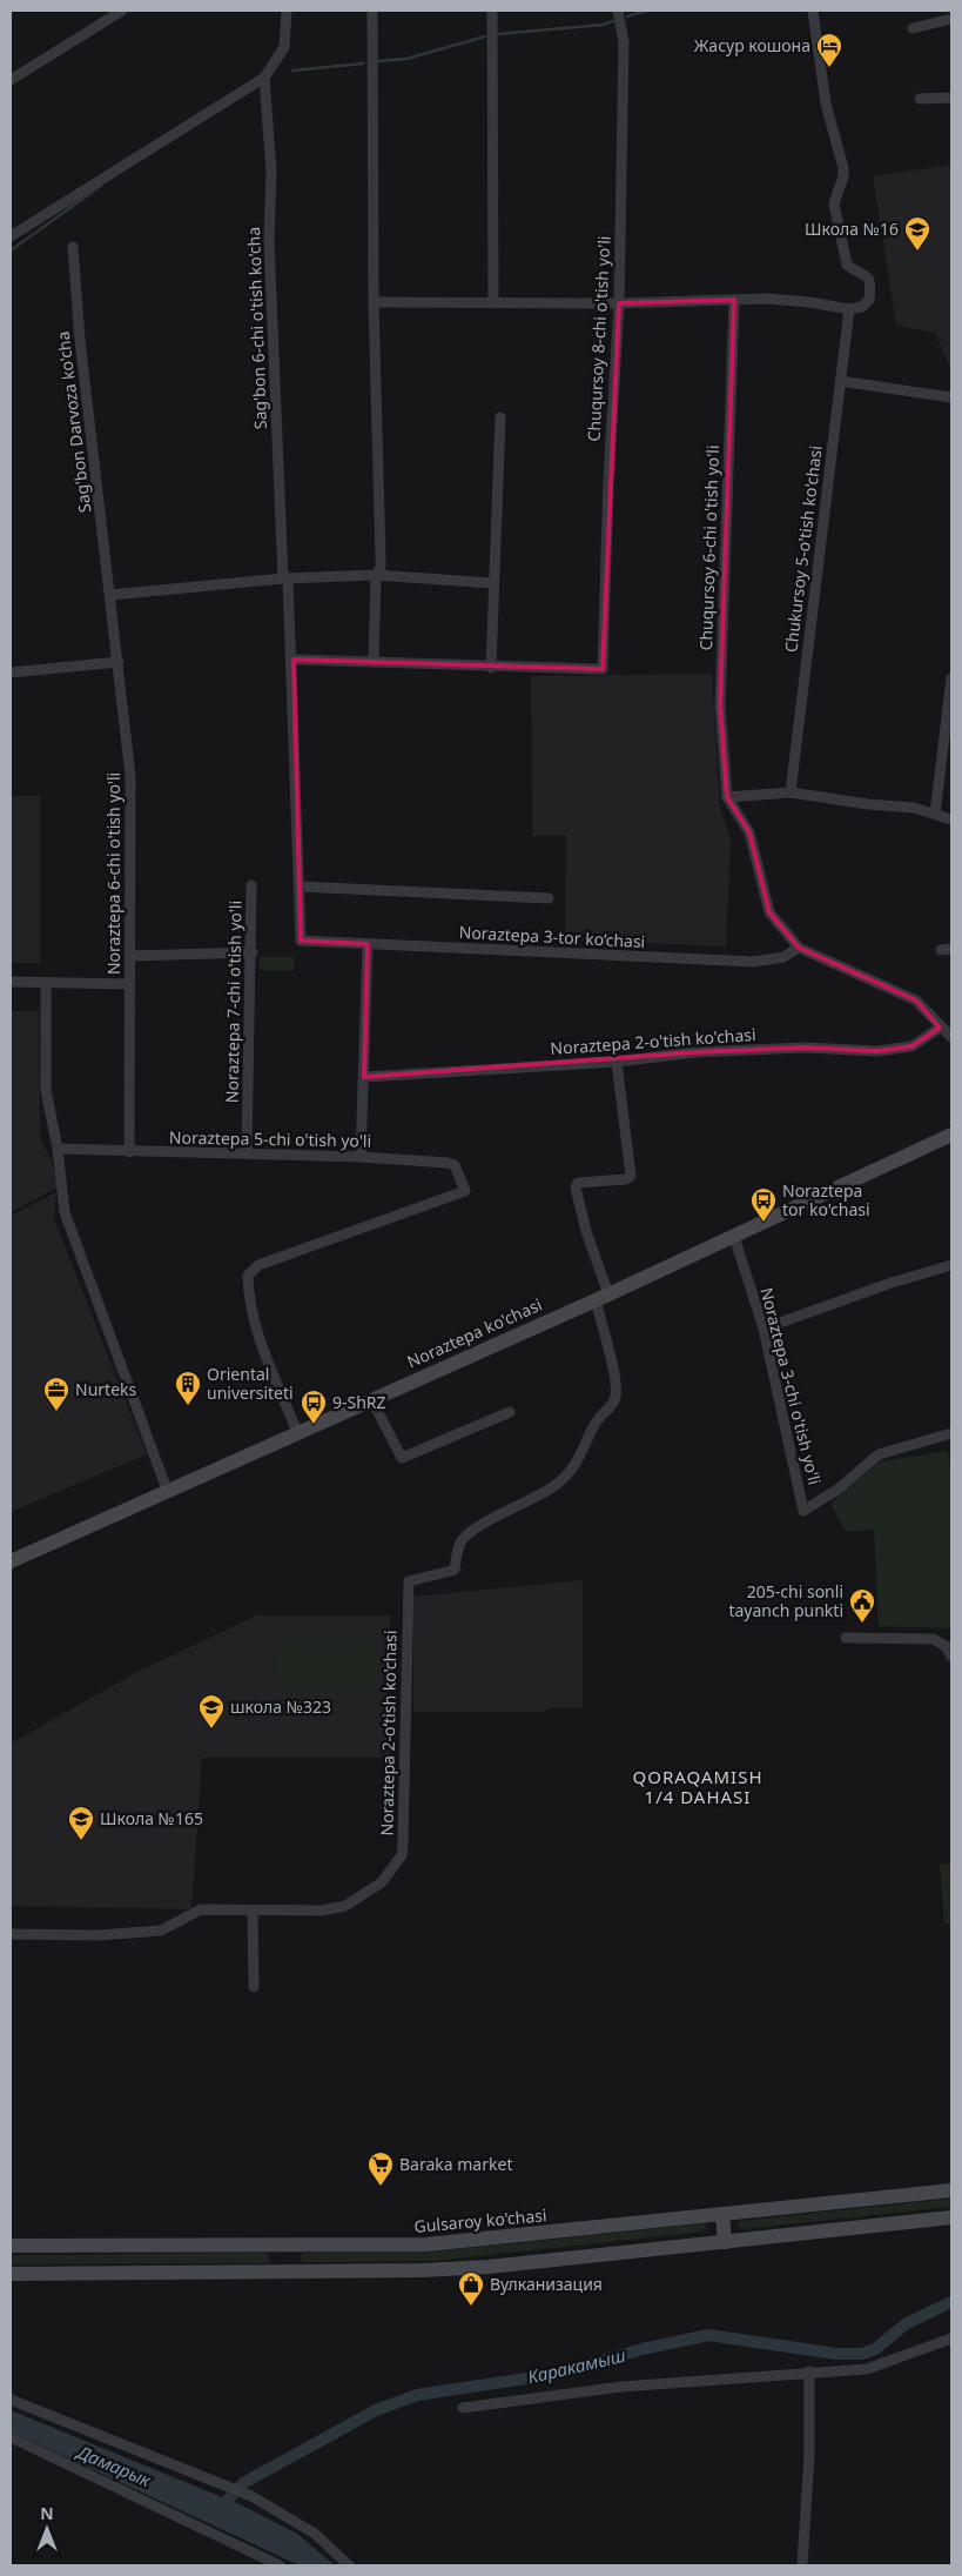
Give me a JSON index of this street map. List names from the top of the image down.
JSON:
{
  "streets": {
    "main road": ["Noraztepa ko'chasi", "Gulsaroy ko'chasi"],
    "street": [
      "Sag'bon 6-chi o'tish ko'cha",
      "Chuqursoy 8-chi o'tish yo'li",
      "Sag'bon Darvoza ko'cha",
      "Chuqursoy 6-chi o'tish yo'li",
      "Chukursoy 5-o'tish ko'chasi",
      "Noraztepa 6-chi o'tish yo'li",
      "Noraztepa 3-tor ko‘chasi",
      "Noraztepa 7-chi o'tish yo'li",
      "Noraztepa 2-o'tish ko'chasi",
      "Noraztepa 5-chi o'tish yo'li",
      "Noraztepa 3-chi o'tish yo'li",
      "Noraztepa 2-oʻtish ko'chasi"
    ]
  },
  "crossings": [
    ["Sag'bon 6-chi o'tish ko'cha", "Noraztepa 3-tor ko‘chasi"],
    ["Sag'bon Darvoza ko'cha", "Noraztepa 6-chi o'tish yo'li"],
    ["Noraztepa 6-chi o'tish yo'li", "Noraztepa 5-chi o'tish yo'li"],
    ["Noraztepa 7-chi o'tish yo'li", "Noraztepa 5-chi o'tish yo'li"],
    ["Noraztepa 5-chi o'tish yo'li", "Noraztepa ko'chasi"],
    ["Noraztepa ko'chasi", "Noraztepa 3-chi o'tish yo'li"],
    ["Noraztepa ko'chasi", "Noraztepa 2-oʻtish ko'chasi"]
  ],
  "districts": ["QORAQAMISH 1/4 DAHASI"],
  "water": ["Каракамыш", "Дамарык"],
  "places": {
    "hotel": ["Жасур кошона"],
    "school or university": ["Школа №16", "школа №323", "Школа №165"],
    "bus stop": ["Noraztepa tor ko'chasi", "9-ShRZ"],
    "building": ["Oriental universiteti"],
    "office": ["Nurteks"],
    "public building": ["205-chi sonli tayanch punkti"],
    "supermarket": ["Baraka market"],
    "shop": ["Вулканизация"]
  },
  "north": "top"
}
